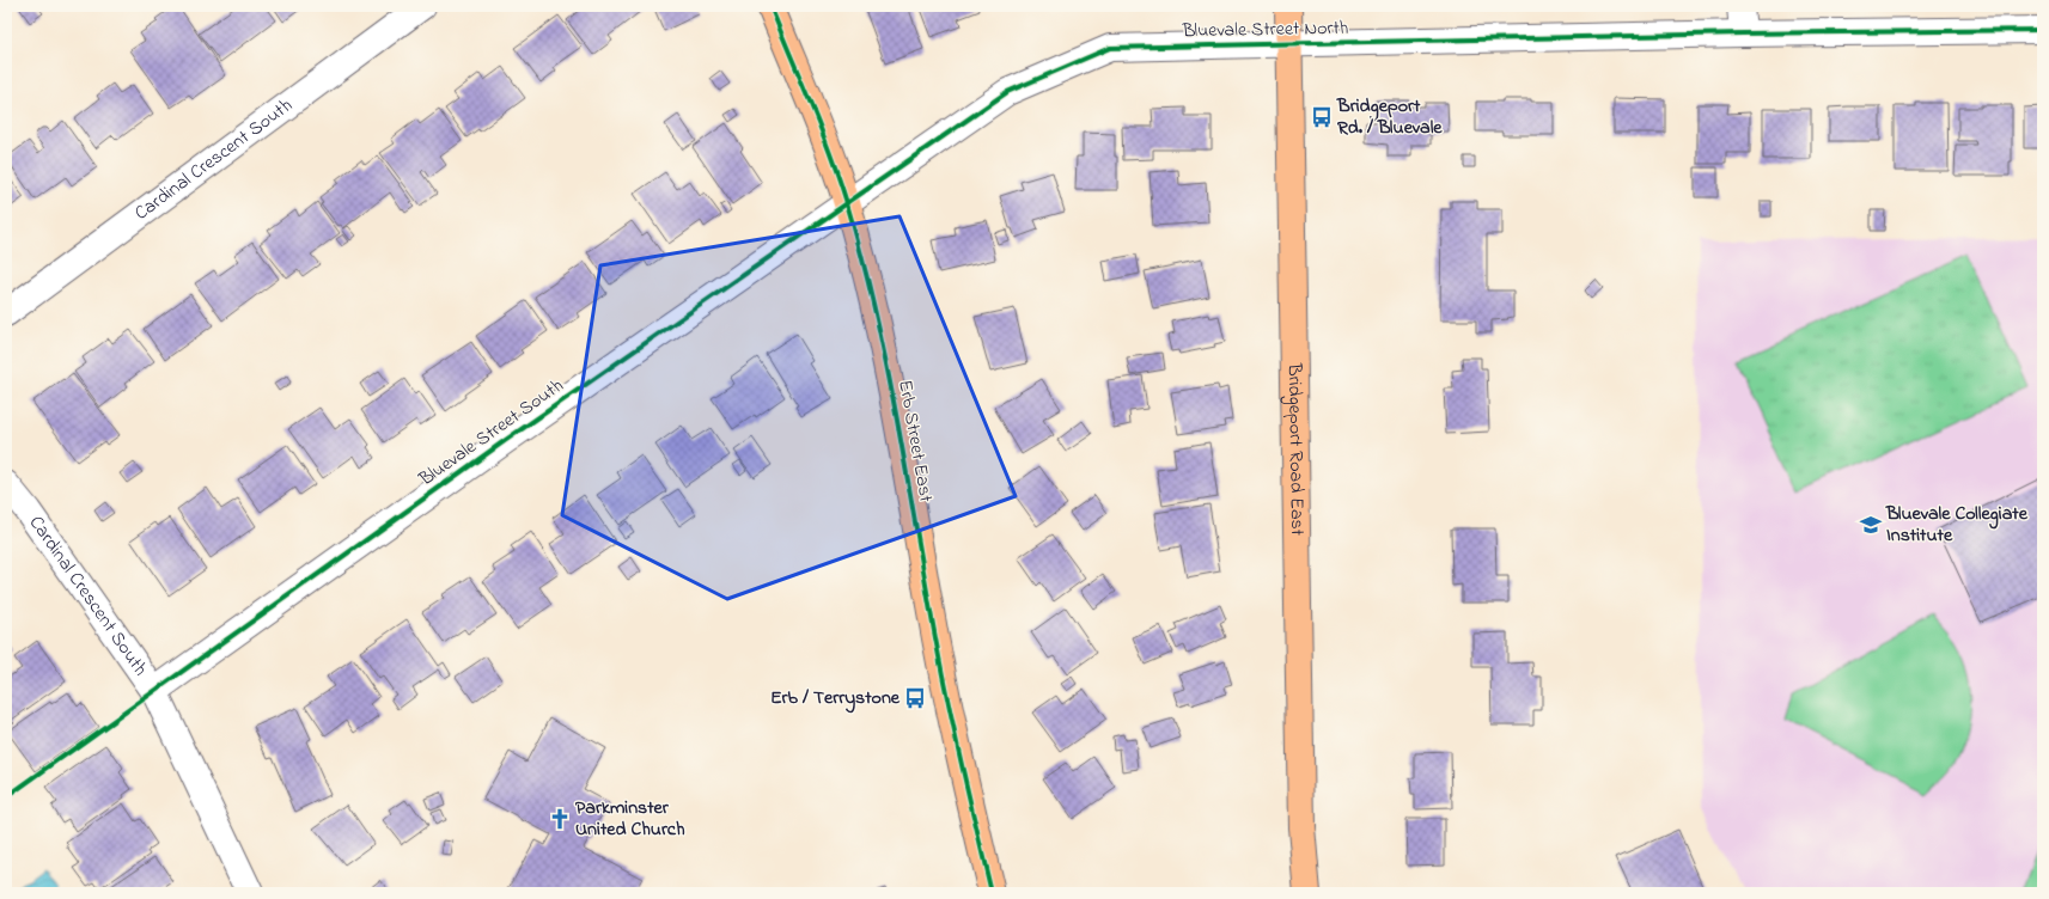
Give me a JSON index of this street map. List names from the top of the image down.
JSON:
{
  "streets": {
    "main road": ["Erb Street East", "Bridgeport Road East"],
    "street": ["Bluevale Street North", "Cardinal Crescent South", "Bluevale Street South"]
  },
  "crossings": [
    ["Bluevale Street North", "Bluevale Street South"],
    ["Bluevale Street North", "Erb Street East"],
    ["Bluevale Street North", "Bridgeport Road East"],
    ["Cardinal Crescent South", "Bluevale Street South"],
    ["Bluevale Street South", "Erb Street East"]
  ],
  "places": {
    "bus stop": ["Bridgeport Rd. / Bluevale", "Erb / Terrystone"],
    "school or university": ["Bluevale Collegiate Institute"],
    "church": ["Parkminster United Church"]
  }
}
